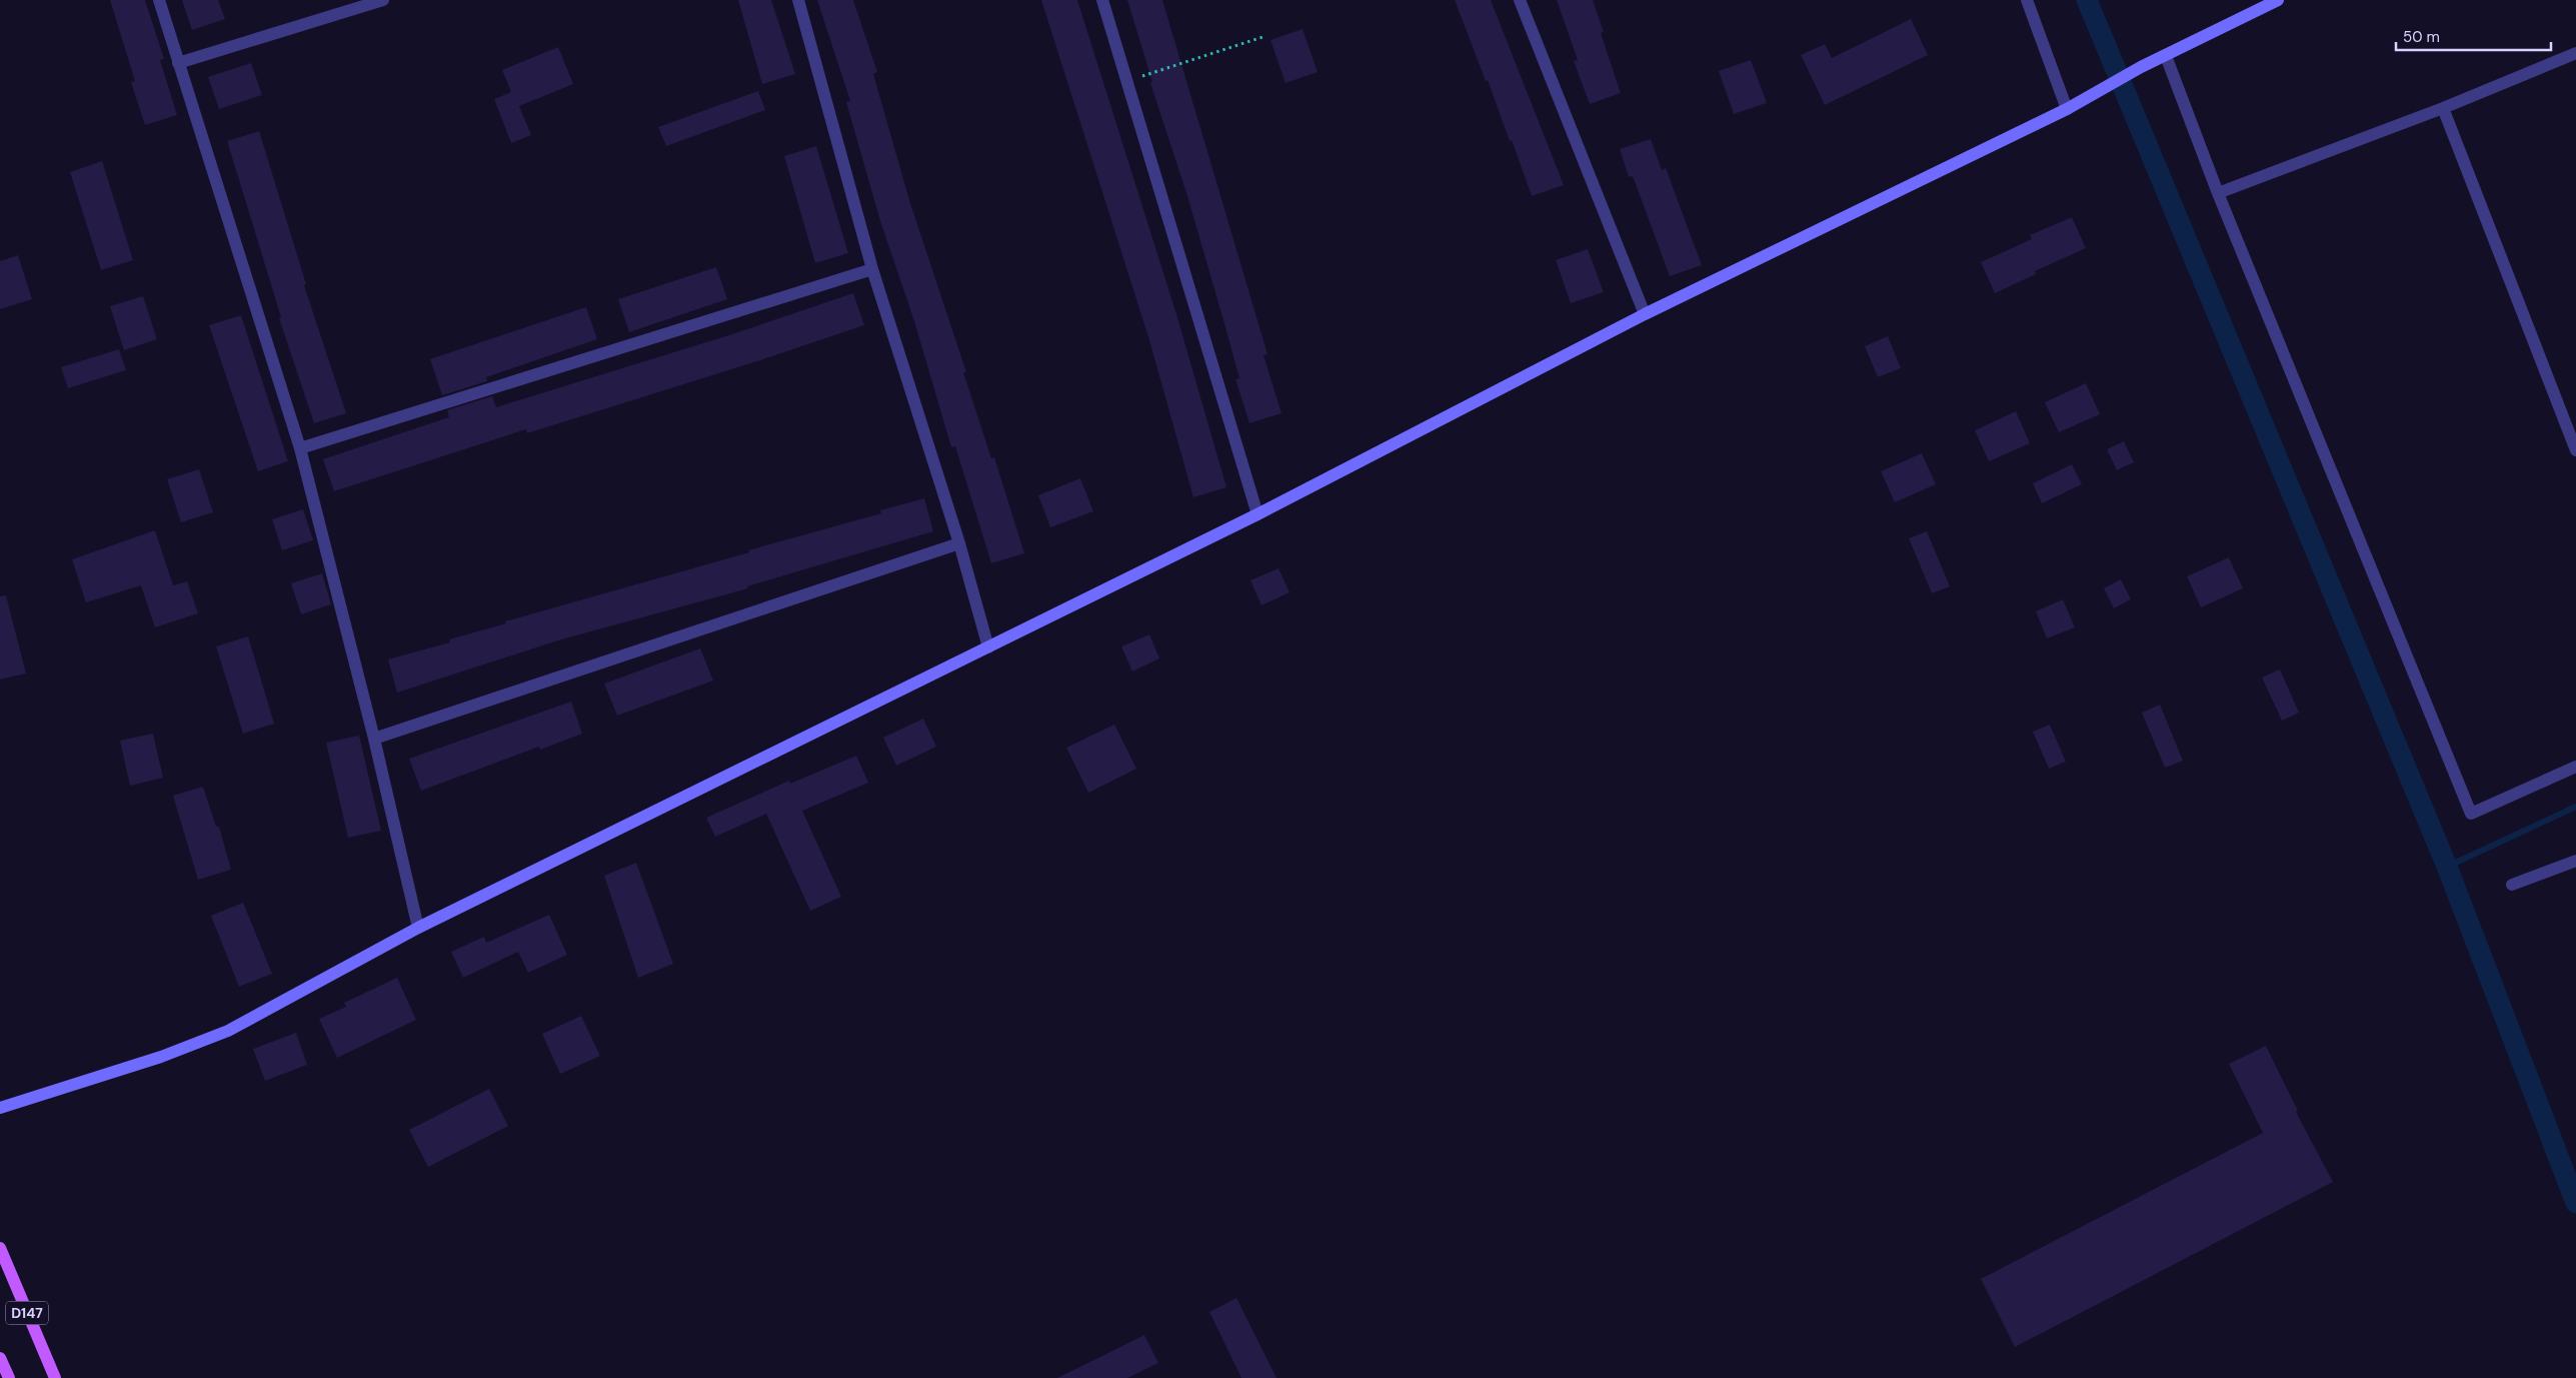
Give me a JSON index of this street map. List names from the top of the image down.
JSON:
{
  "streets": {
    "main road": ["D147"]
  },
  "scale_bar": "50 m"
}
